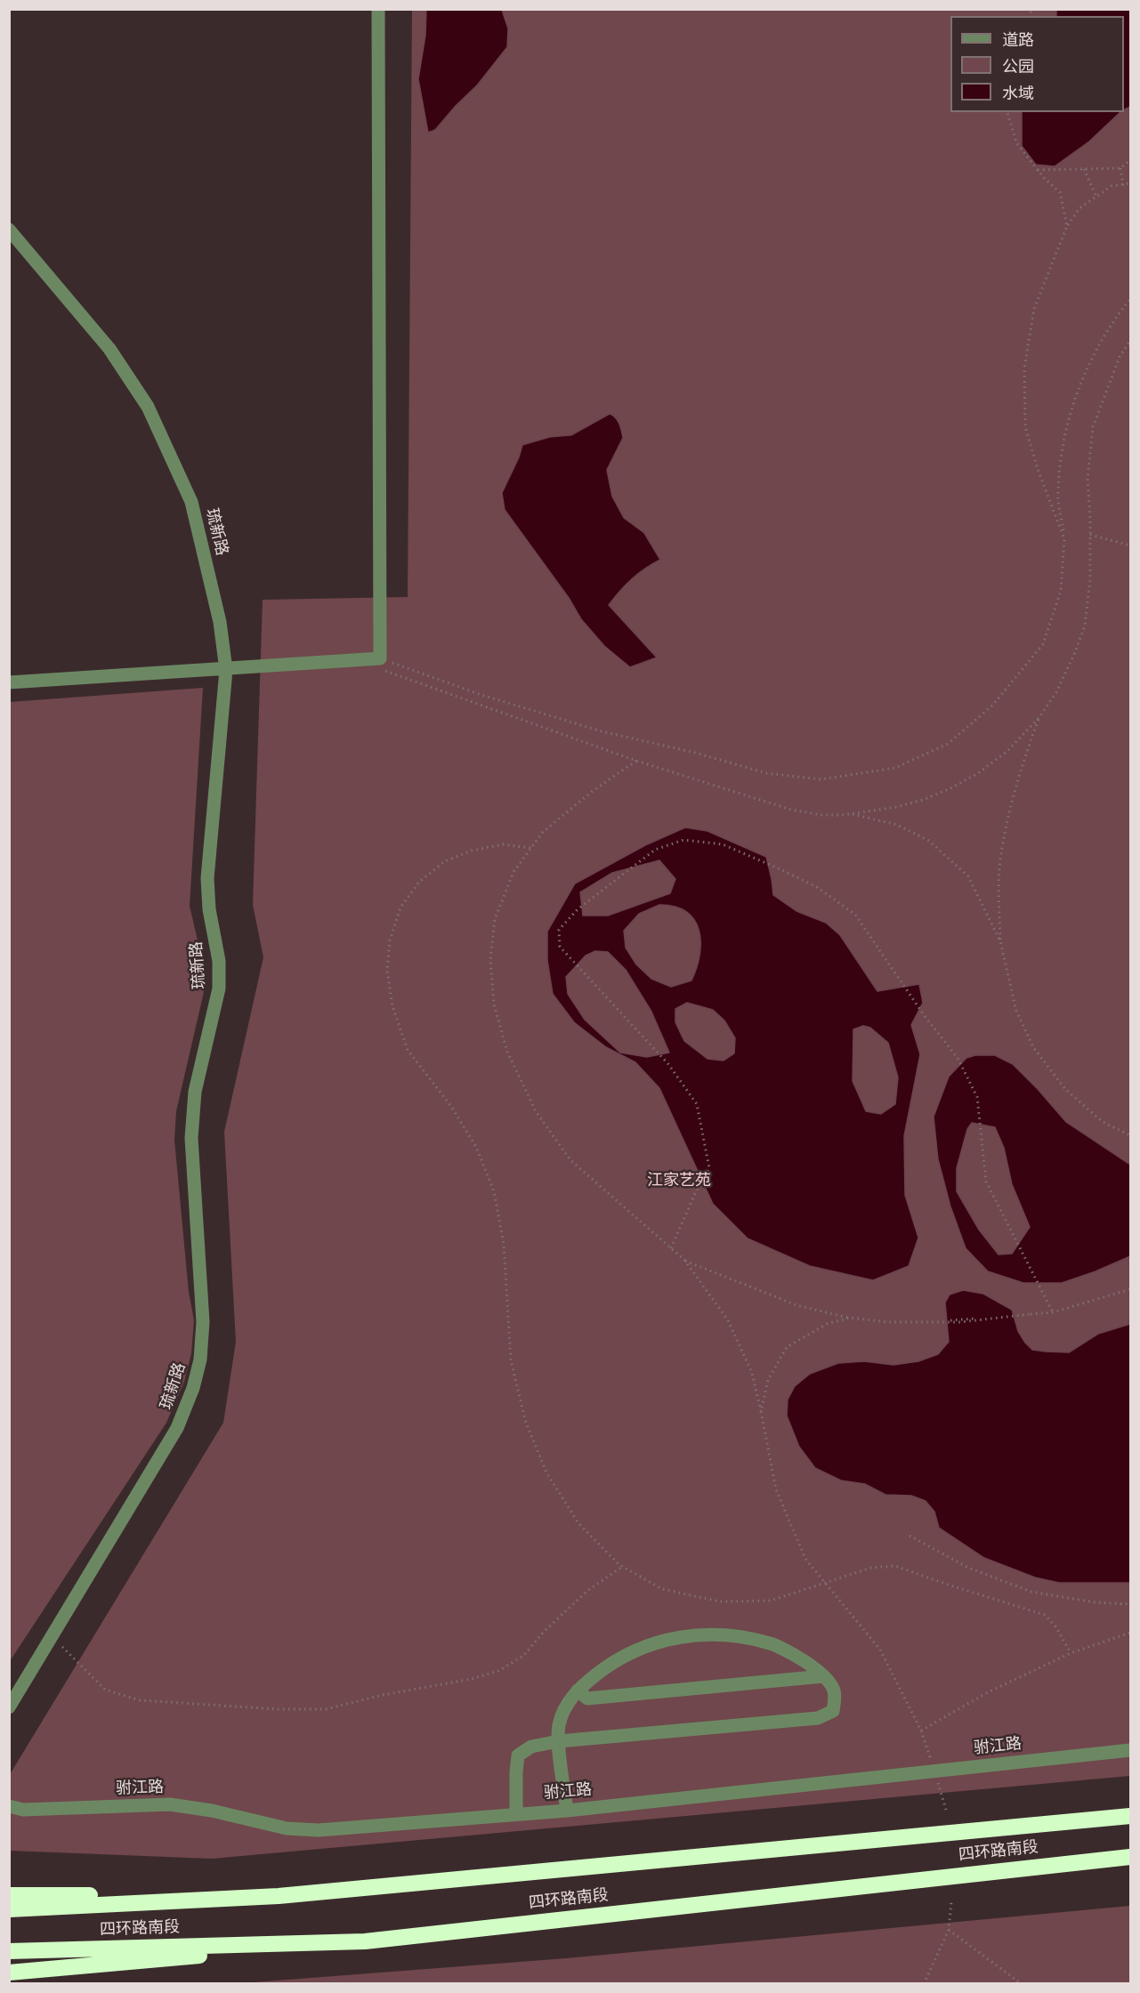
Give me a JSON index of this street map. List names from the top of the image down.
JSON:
{
  "streets": {
    "highway": ["四环路南段"],
    "street": ["琉新路", "驸江路"]
  },
  "parks": ["江家艺苑"],
  "legend": ["道路", "公园", "水域"]
}
